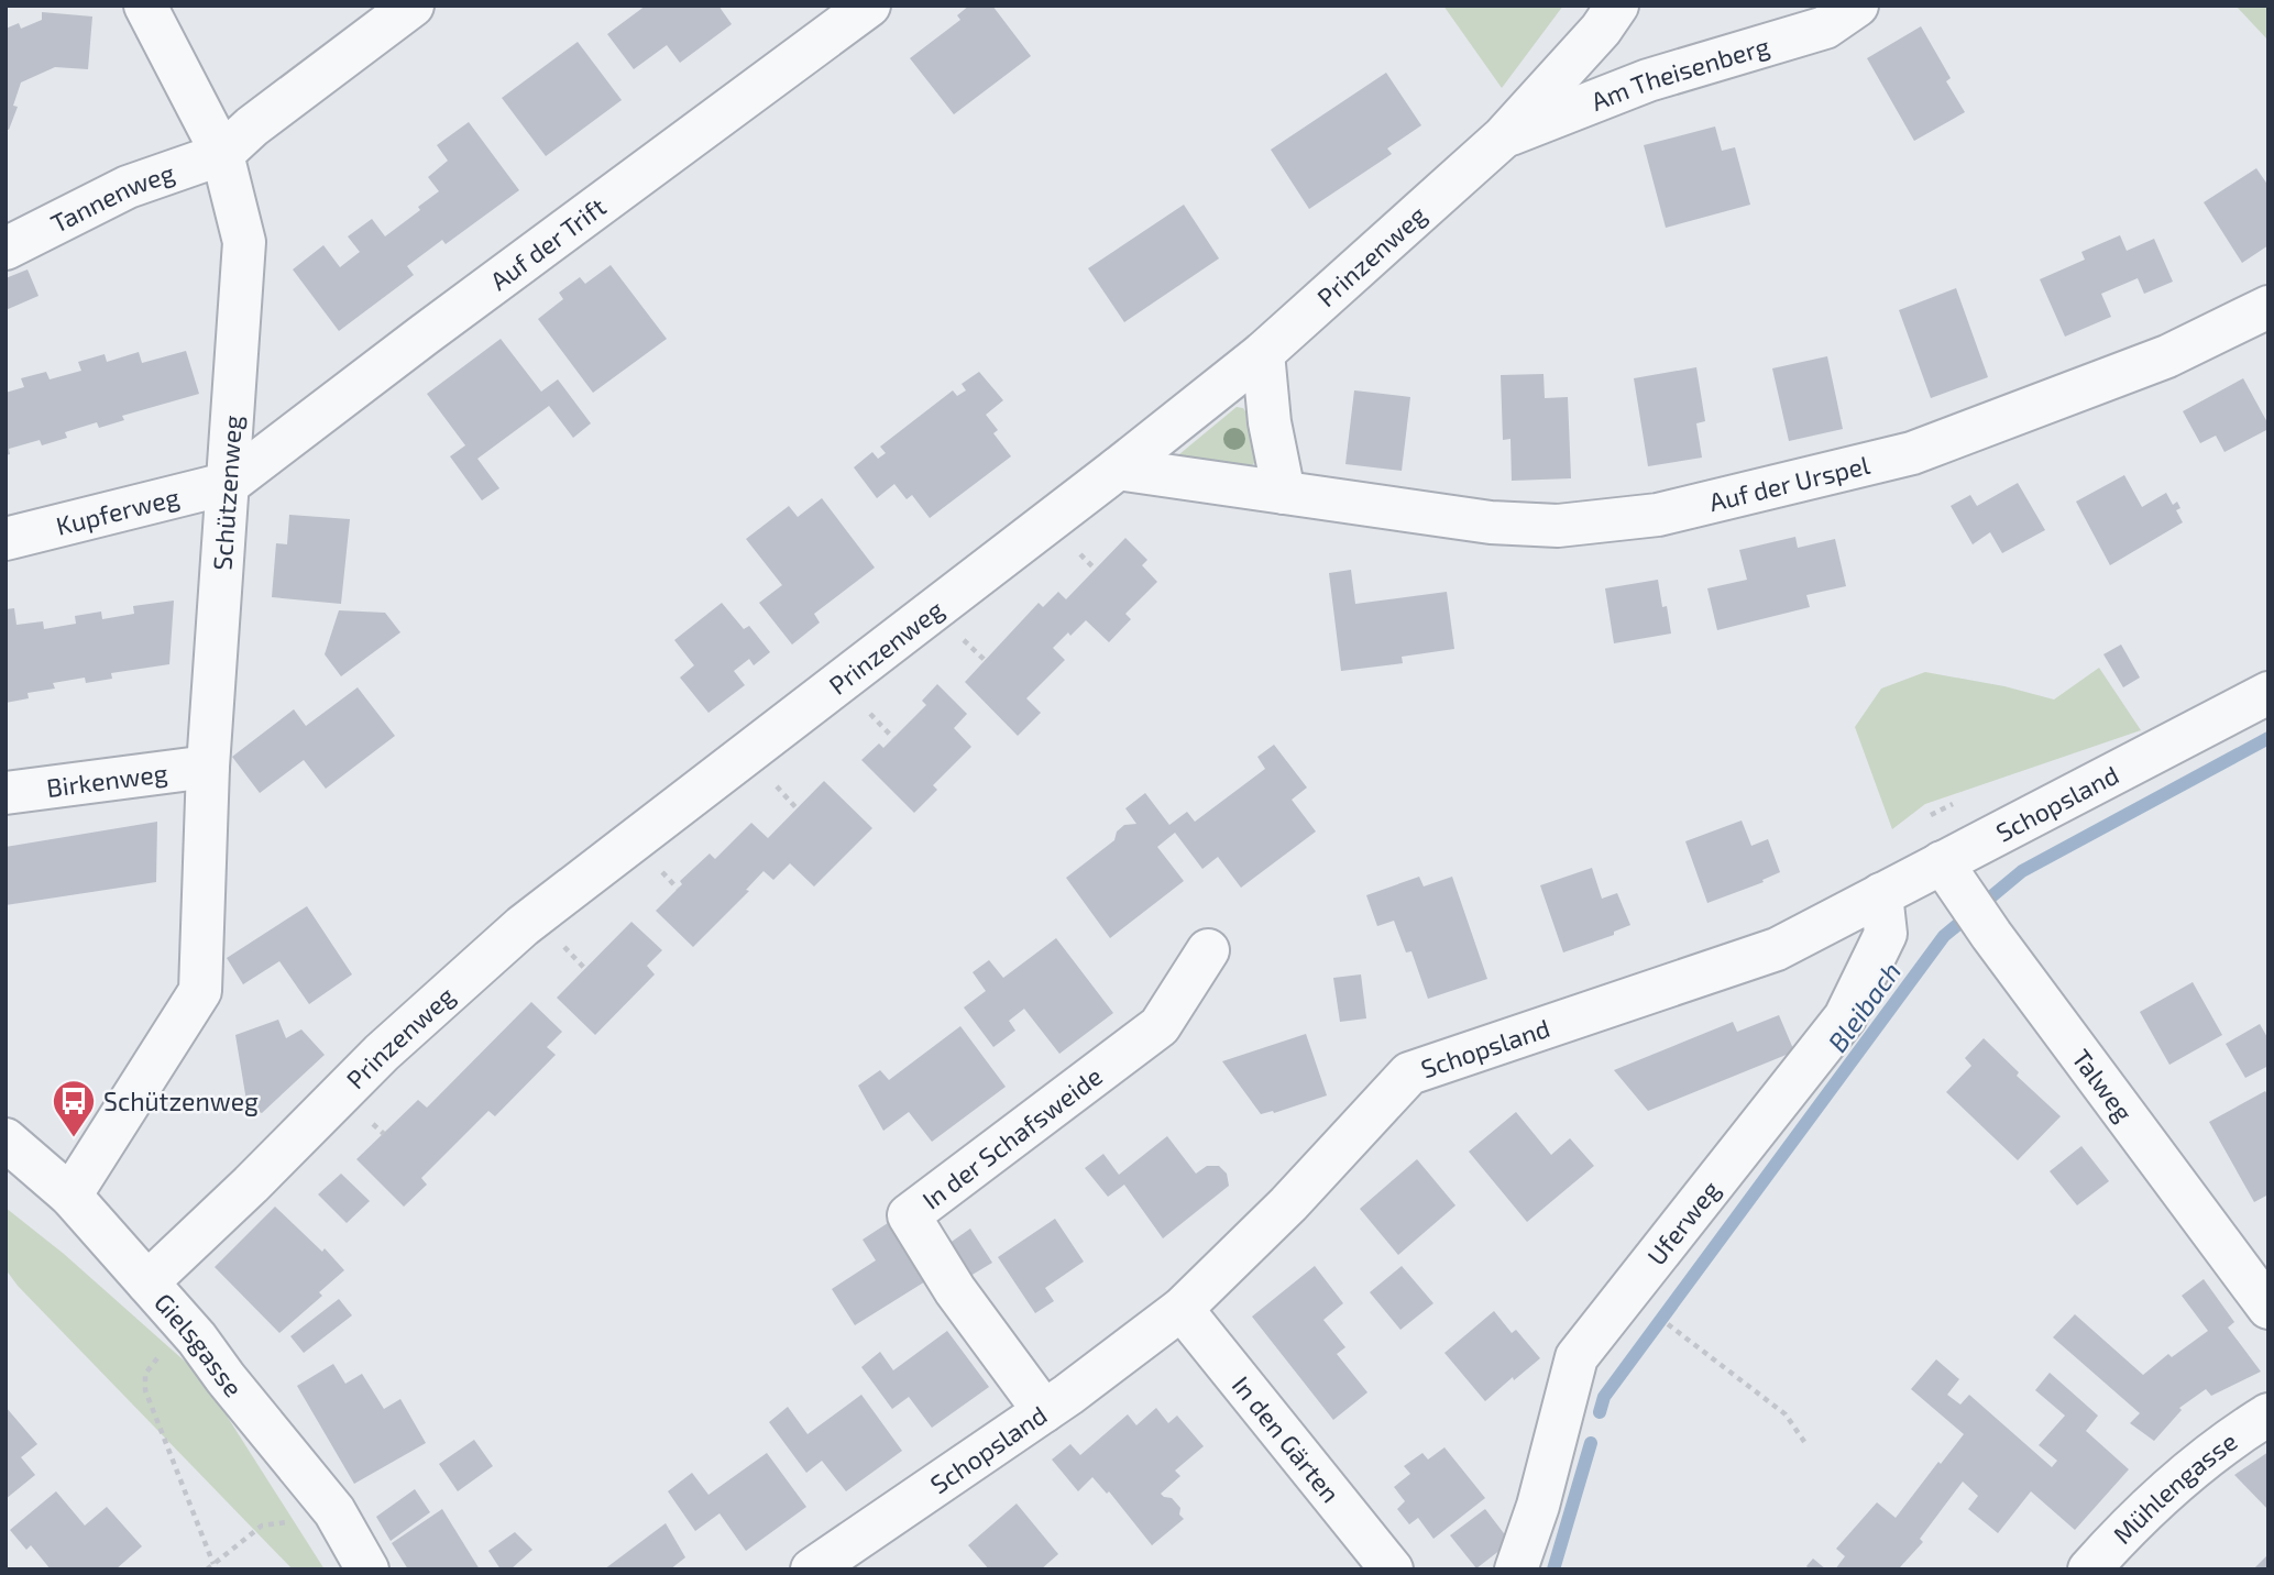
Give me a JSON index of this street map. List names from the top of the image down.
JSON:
{
  "streets": {
    "street": [
      "Am Theisenberg",
      "Tannenweg",
      "Auf der Trift",
      "Prinzenweg",
      "Auf der Urspel",
      "Schützenweg",
      "Kupferweg",
      "Birkenweg",
      "Schopsland",
      "Talweg",
      "In der Schafsweide",
      "Uferweg",
      "Gielsgasse",
      "In den Gärten",
      "Mühlengasse"
    ]
  },
  "crossings": [
    ["Am Theisenberg", "Prinzenweg"],
    ["Tannenweg", "Schützenweg"],
    ["Auf der Trift", "Schützenweg"],
    ["Auf der Trift", "Kupferweg"],
    ["Prinzenweg", "Auf der Urspel"],
    ["Prinzenweg", "Gielsgasse"],
    ["Schützenweg", "Kupferweg"],
    ["Schützenweg", "Birkenweg"],
    ["Schützenweg", "Gielsgasse"],
    ["Schopsland", "Talweg"],
    ["Schopsland", "In der Schafsweide"],
    ["Schopsland", "Uferweg"],
    ["Schopsland", "In den Gärten"]
  ],
  "water": ["Bleibach"],
  "places": {
    "bus stop": ["Schützenweg"]
  }
}
